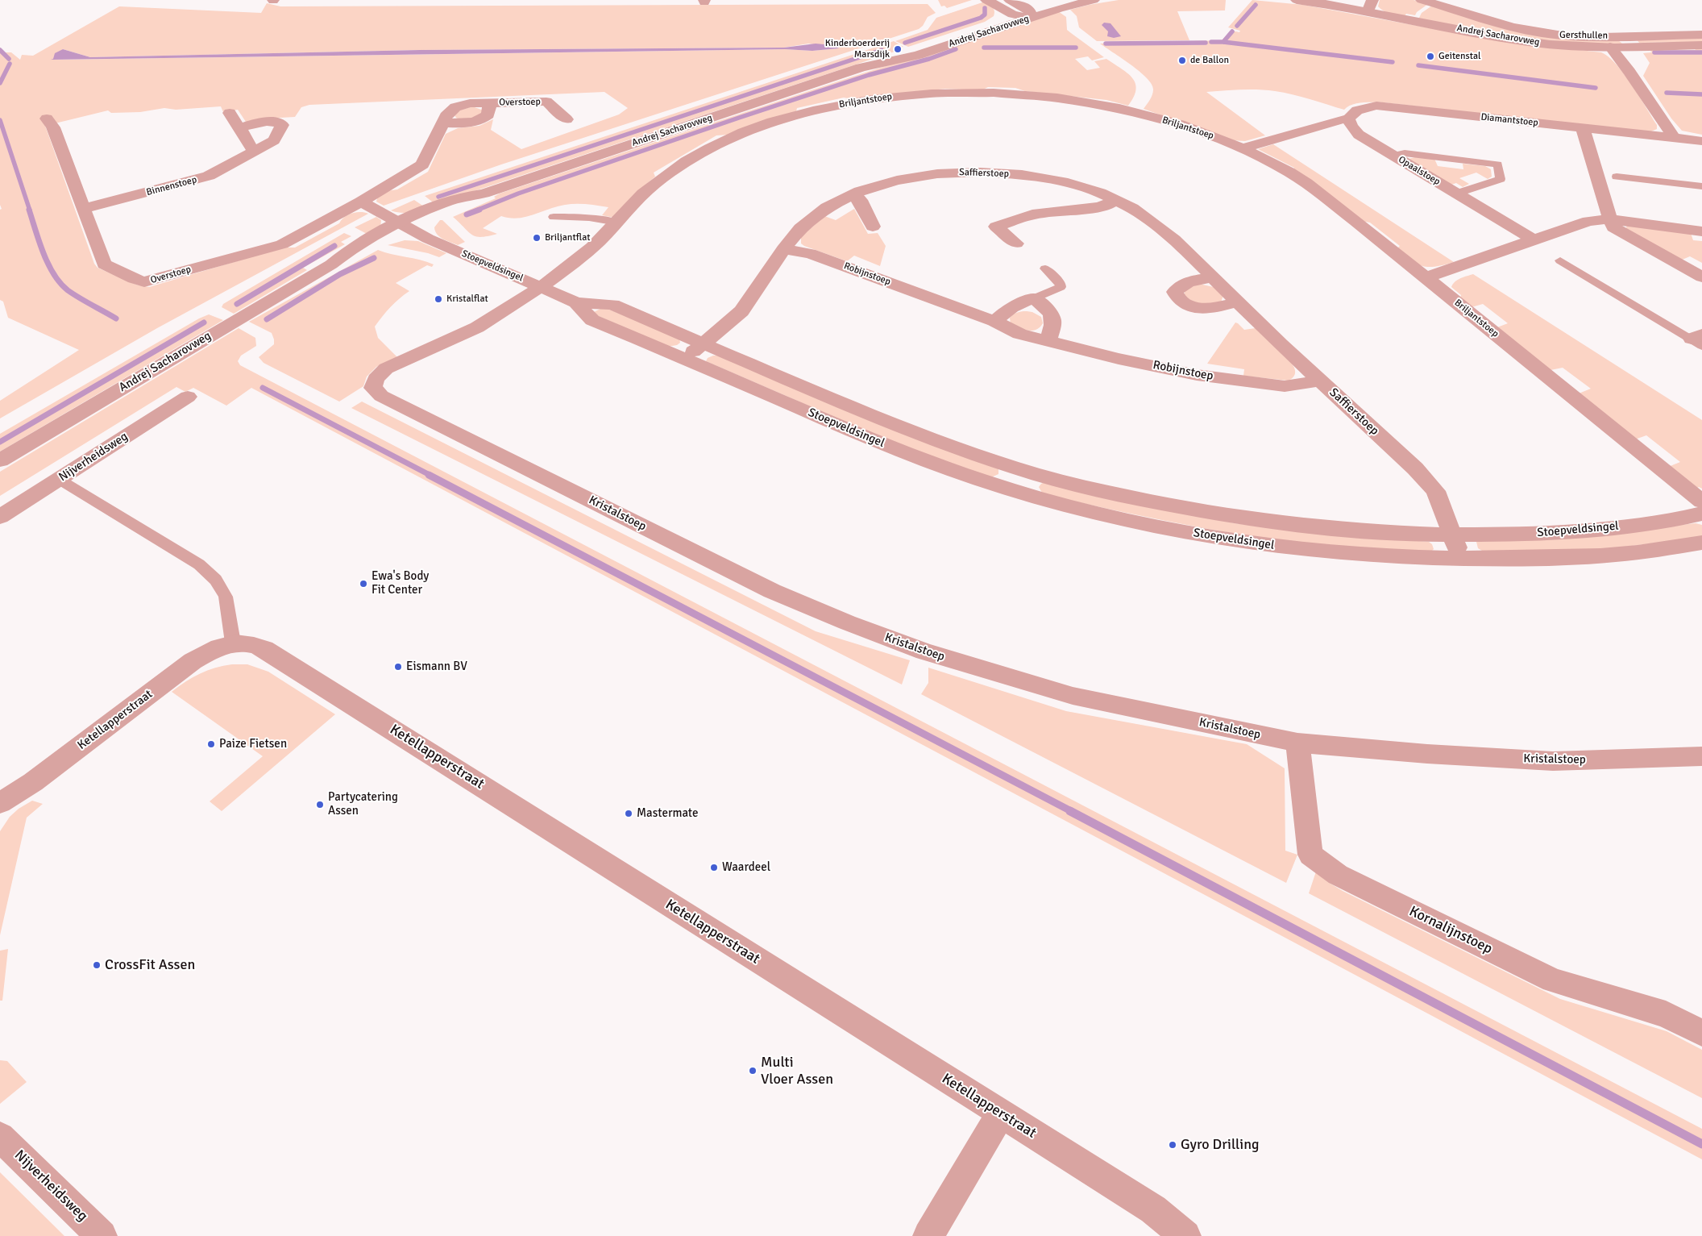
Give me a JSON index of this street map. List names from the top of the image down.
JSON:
{
  "streets": {
    "street": [
      "Andrej Sacharovweg",
      "Gersthullen",
      "Briljantstoep",
      "Overstoep",
      "Diamantstoep",
      "Opaalstoep",
      "Saffierstoep",
      "Binnenstoep",
      "Stoepveldsingel",
      "Robijnstoep",
      "Nijverheidsweg",
      "Kristalstoep",
      "Ketellapperstraat",
      "Kornalijnstoep"
    ]
  },
  "crossings": [
    ["Andrej Sacharovweg", "Stoepveldsingel"],
    ["Briljantstoep", "Stoepveldsingel"],
    ["Briljantstoep", "Kristalstoep"],
    ["Overstoep", "Binnenstoep"],
    ["Diamantstoep", "Opaalstoep"],
    ["Saffierstoep", "Stoepveldsingel"],
    ["Saffierstoep", "Robijnstoep"],
    ["Stoepveldsingel", "Kristalstoep"],
    ["Kristalstoep", "Kornalijnstoep"]
  ],
  "places": [
    "Kinderboerderij Marsdijk",
    "Geitenstal",
    "de Ballon",
    "Briljantflat",
    "Kristalflat",
    "Ewa's Body Fit Center",
    "Eismann BV",
    "Paize Fietsen",
    "Partycatering Assen",
    "Mastermate",
    "Waardeel",
    "CrossFit Assen",
    "Multi Vloer Assen",
    "Gyro Drilling"
  ]
}
